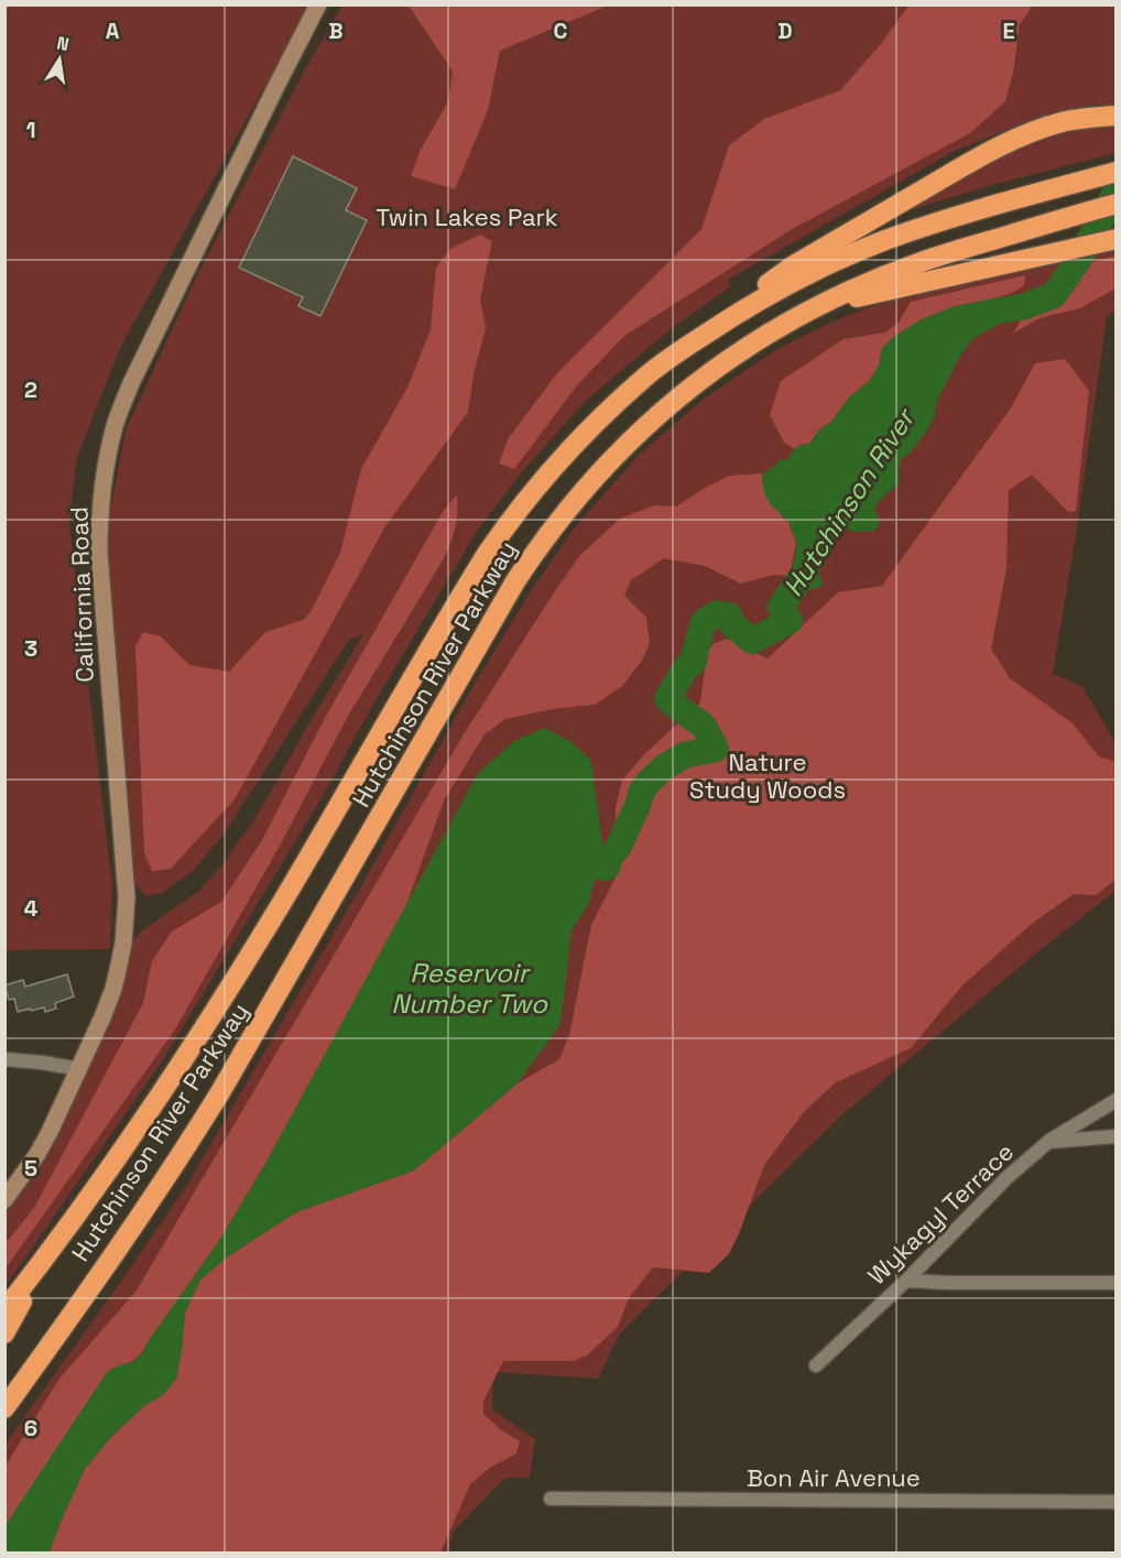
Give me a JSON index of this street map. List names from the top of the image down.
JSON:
{
  "streets": {
    "highway": ["Hutchinson River Parkway"],
    "main road": ["California Road"],
    "street": ["Wykagyl Terrace", "Bon Air Avenue"]
  },
  "water": ["Hutchinson River", "Reservoir Number Two"],
  "parks": ["Twin Lakes Park", "Nature Study Woods"],
  "north": "top",
  "grid": {
    "columns": [
      "A",
      "B",
      "C",
      "D",
      "E"
    ],
    "rows": [
      "1",
      "2",
      "3",
      "4",
      "5",
      "6"
    ]
  }
}
